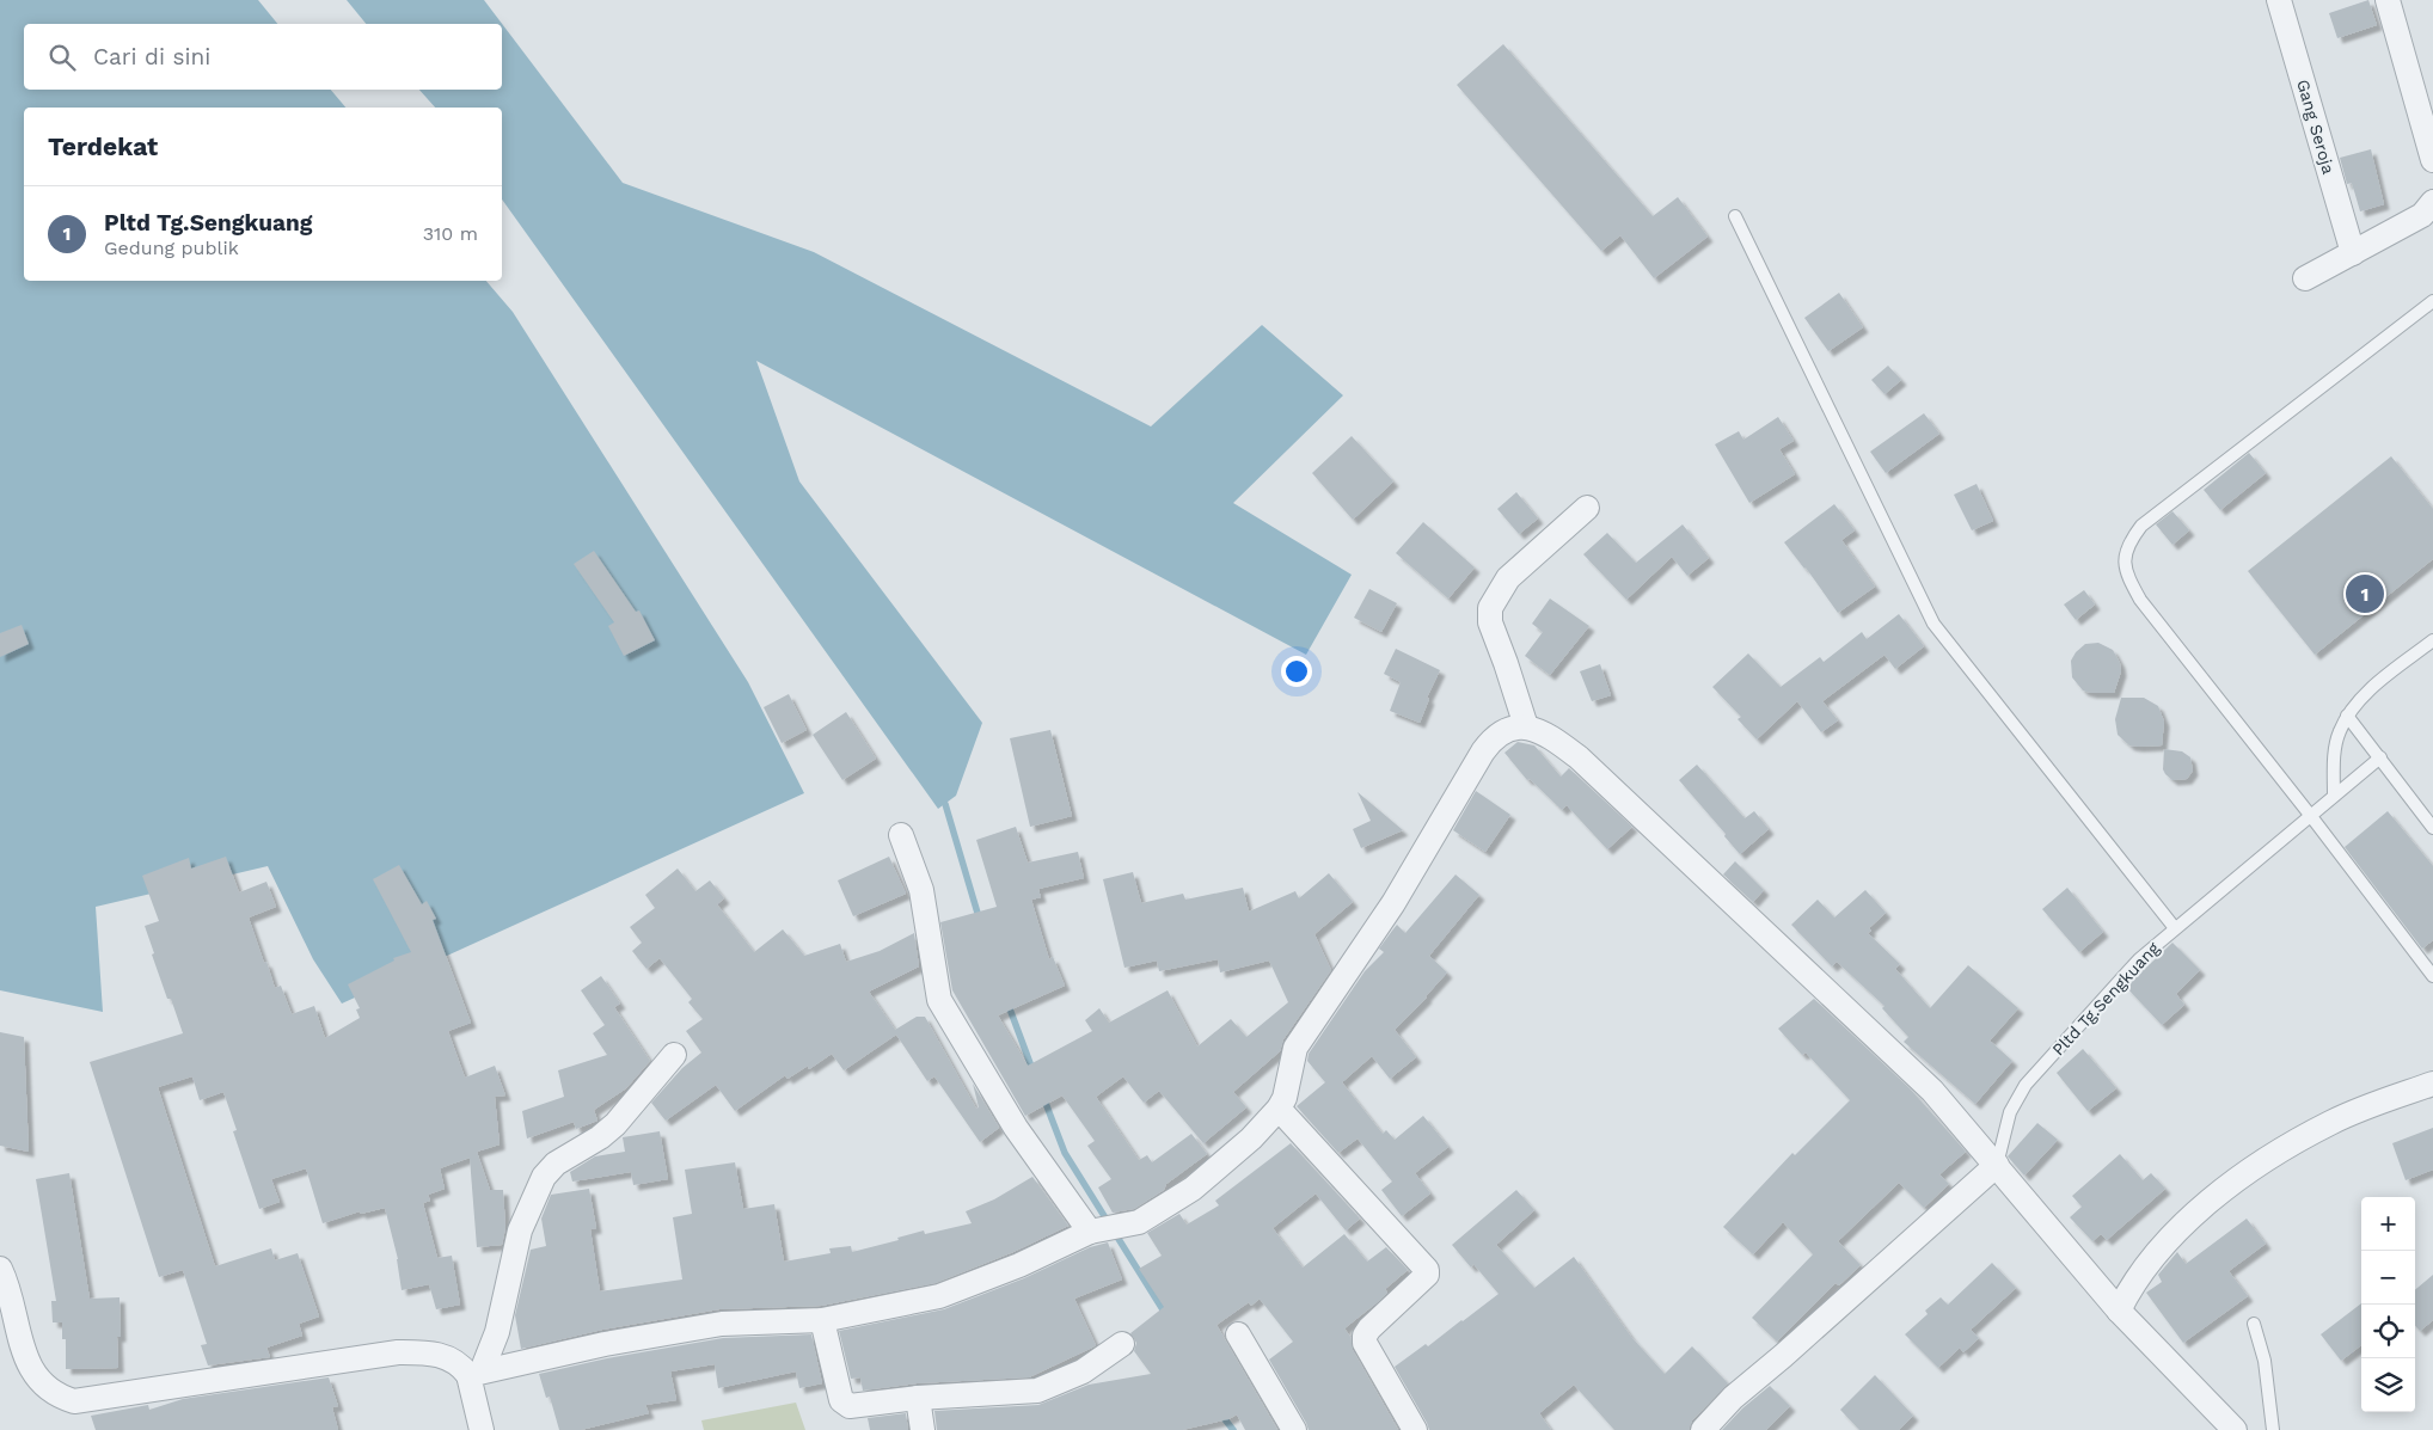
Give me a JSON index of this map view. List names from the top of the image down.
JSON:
{
  "streets": {
    "street": ["Gang Seroja"],
    "lane": ["Pltd Tg.Sengkuang"]
  },
  "page": {
    "search": "Cari di sini",
    "heading": "Terdekat",
    "list": [
      {
        "mark": "1",
        "name": "Pltd Tg.Sengkuang",
        "note": "Gedung publik",
        "value": "310 m"
      }
    ],
    "pins": "1",
    "map_buttons": ["+", "−"]
  }
}
